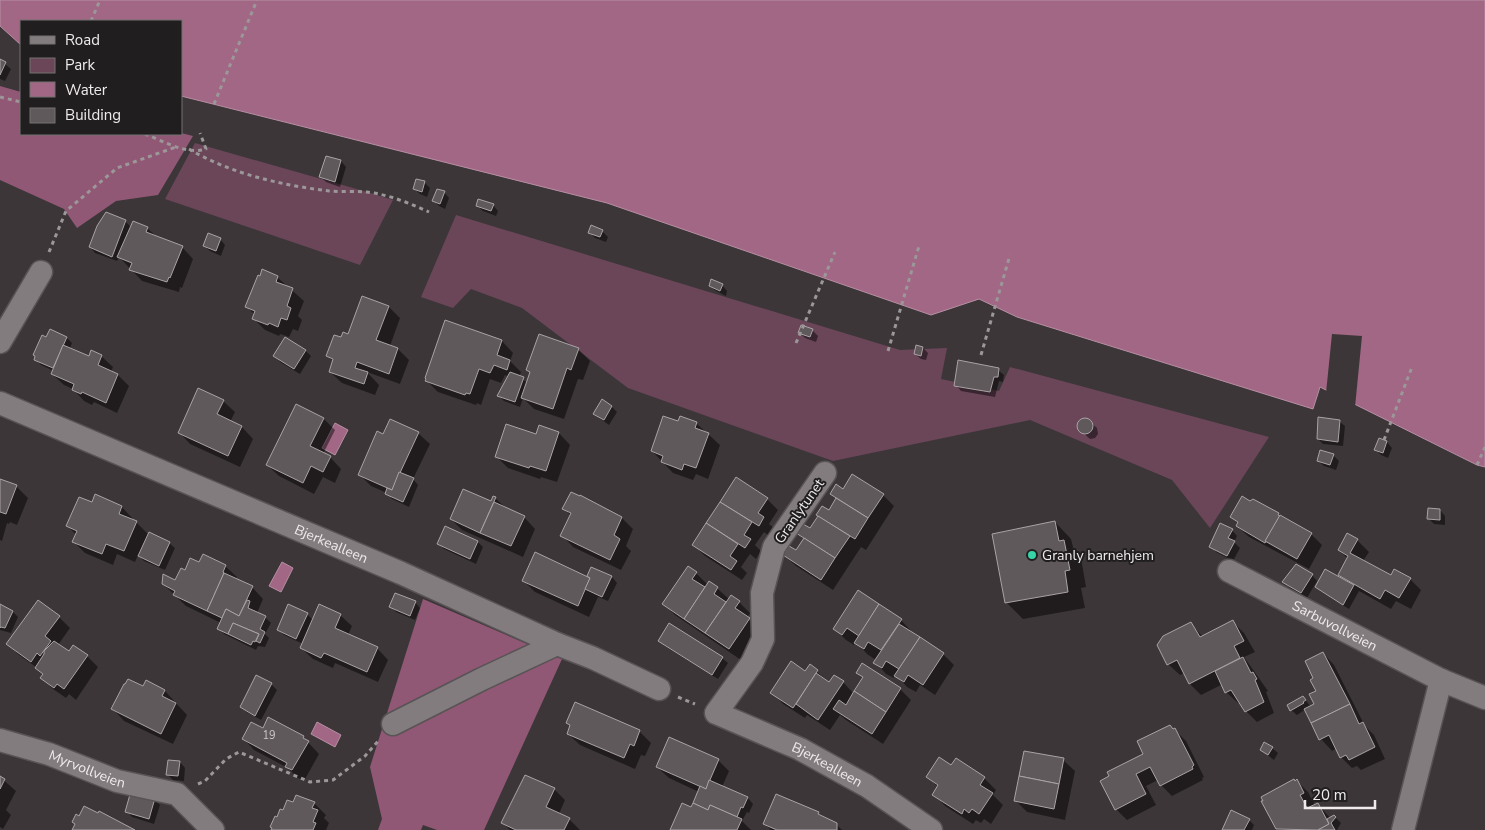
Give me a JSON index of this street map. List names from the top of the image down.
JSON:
{
  "streets": {
    "street": [
      "Granlytunet",
      "Bjerkealleen",
      "Sarbuvollveien",
      "Myrvollveien"
    ]
  },
  "crossings": [
    ["Granlytunet", "Bjerkealleen"]
  ],
  "places": ["Granly barnehjem"],
  "house_numbers": ["19"],
  "legend": [
    "Road",
    "Park",
    "Water",
    "Building"
  ],
  "scale_bar": "20 m"
}
